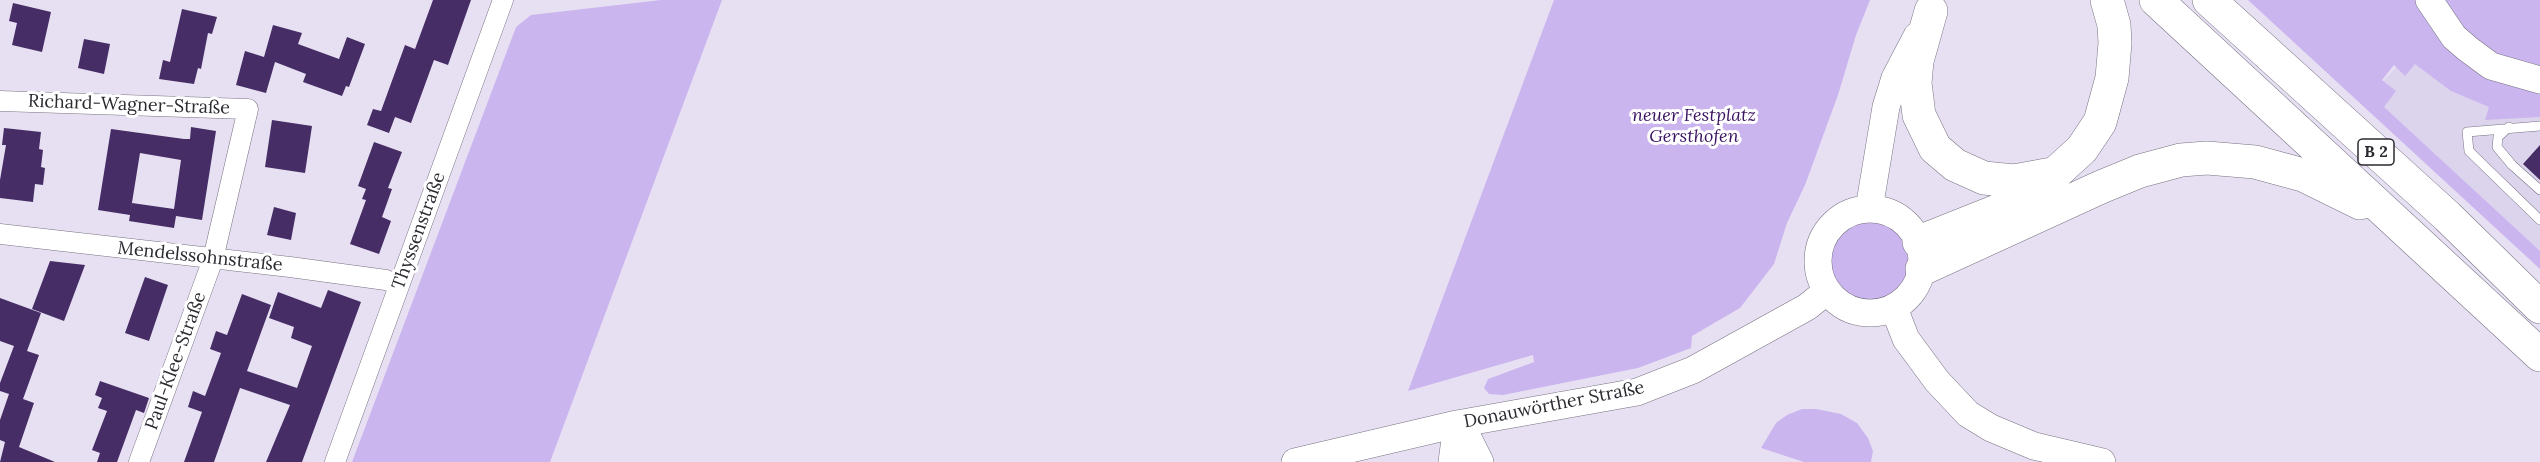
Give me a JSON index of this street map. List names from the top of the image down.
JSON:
{
  "streets": {
    "highway": ["B 2"],
    "main road": ["Donauwörther Straße"],
    "street": [
      "Richard-Wagner-Straße",
      "Thyssenstraße",
      "Mendelssohnstraße",
      "Paul-Klee-Straße"
    ]
  },
  "crossings": [
    ["Richard-Wagner-Straße", "Mendelssohnstraße"],
    ["Richard-Wagner-Straße", "Paul-Klee-Straße"],
    ["Thyssenstraße", "Mendelssohnstraße"],
    ["Mendelssohnstraße", "Paul-Klee-Straße"]
  ],
  "parks": ["neuer Festplatz Gersthofen"]
}
